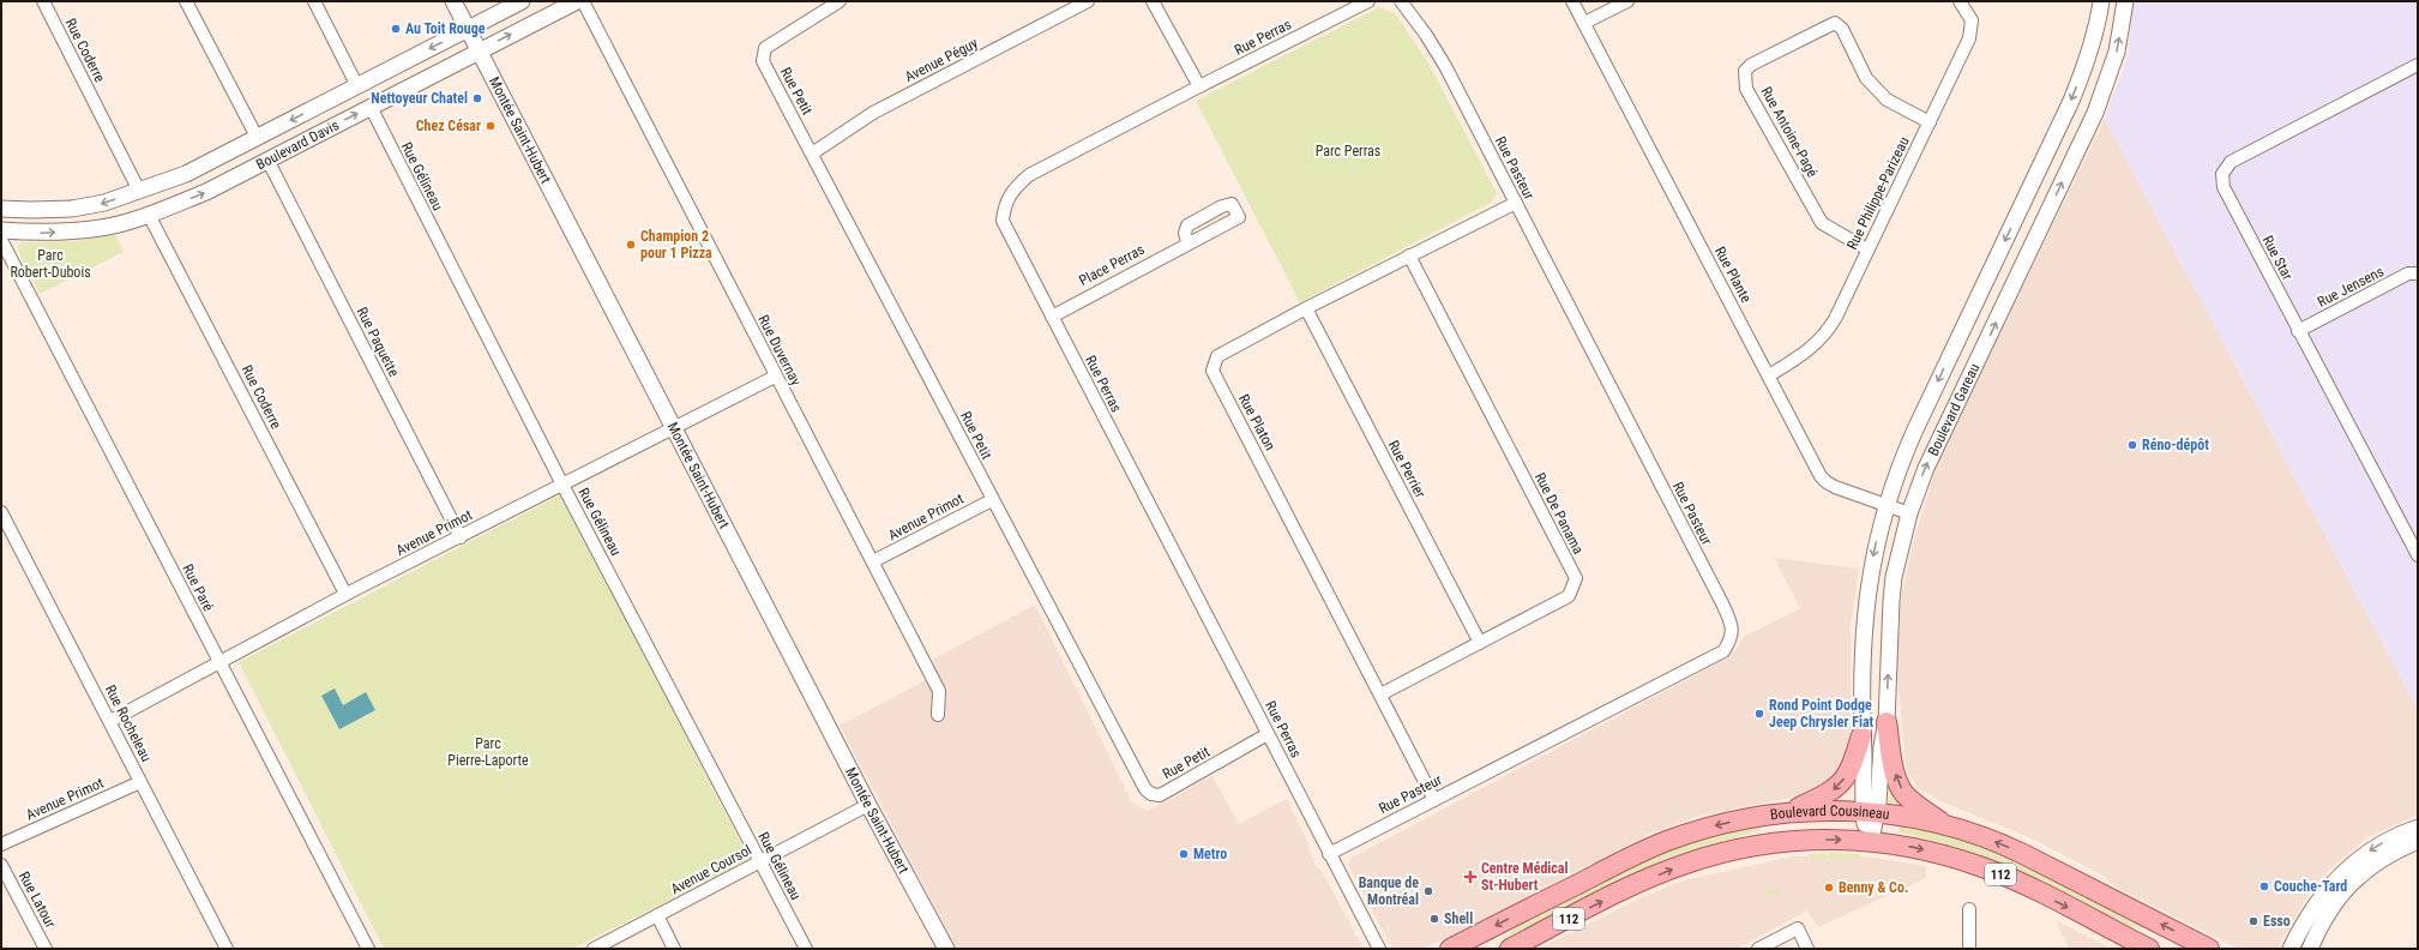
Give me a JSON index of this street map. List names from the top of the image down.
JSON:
{
  "streets": {
    "main road": ["Boulevard Cousineau", "112"],
    "street": [
      "Rue Perras",
      "Rue Coderre",
      "Avenue Péguy",
      "Rue Petit",
      "Montée Saint-Hubert",
      "Rue Antoine-Pagé",
      "Boulevard Davis",
      "Rue Pasteur",
      "Rue Gélineau",
      "Rue Philippe-Parizeau",
      "Rue Star",
      "Place Perras",
      "Rue Plante",
      "Rue Jensens",
      "Rue Paquette",
      "Rue Duvernay",
      "Boulevard Gareau",
      "Rue Platon",
      "Rue Perrier",
      "Rue De Panama",
      "Avenue Primot",
      "Rue Paré",
      "Rue Rocheleau",
      "Avenue Coursol",
      "Rue Latour"
    ]
  },
  "crossings": [
    ["Rue Perras", "Rue Petit"],
    ["Rue Perras", "Rue Pasteur"],
    ["Rue Perras", "Place Perras"],
    ["Rue Coderre", "Boulevard Davis"],
    ["Rue Coderre", "Avenue Primot"],
    ["Avenue Péguy", "Rue Petit"],
    ["Rue Petit", "Avenue Primot"],
    ["Montée Saint-Hubert", "Boulevard Davis"],
    ["Montée Saint-Hubert", "Avenue Primot"],
    ["Montée Saint-Hubert", "Avenue Coursol"],
    ["Rue Antoine-Pagé", "Rue Philippe-Parizeau"],
    ["Boulevard Davis", "Rue Gélineau"],
    ["Boulevard Davis", "Rue Paquette"],
    ["Rue Pasteur", "Rue Platon"],
    ["Rue Gélineau", "Avenue Primot"],
    ["Rue Gélineau", "Avenue Coursol"],
    ["Rue Philippe-Parizeau", "Rue Plante"],
    ["Rue Star", "Rue Jensens"],
    ["Rue Plante", "Boulevard Gareau"],
    ["Rue Paquette", "Avenue Primot"],
    ["Rue Duvernay", "Avenue Primot"],
    ["Boulevard Gareau", "Boulevard Cousineau"],
    ["Rue Platon", "Rue Perrier"],
    ["Rue Platon", "Rue De Panama"],
    ["Rue Perrier", "Rue De Panama"],
    ["Avenue Primot", "Rue Paré"],
    ["Avenue Primot", "Rue Rocheleau"]
  ],
  "parks": ["Parc Perras", "Parc Robert-Dubois", "Parc Pierre-Laporte"],
  "places": {
    "other": [
      "Au Toit Rouge",
      "Nettoyeur Chatel",
      "Chez César",
      "Champion 2 pour 1 Pizza",
      "Réno-dépôt",
      "Rond Point Dodge Jeep Chrysler Fiat",
      "Metro",
      "Couche-Tard",
      "Benny & Co.",
      "Banque de Montréal",
      "Shell",
      "Esso"
    ],
    "health": ["Centre Médical St-Hubert"]
  }
}
